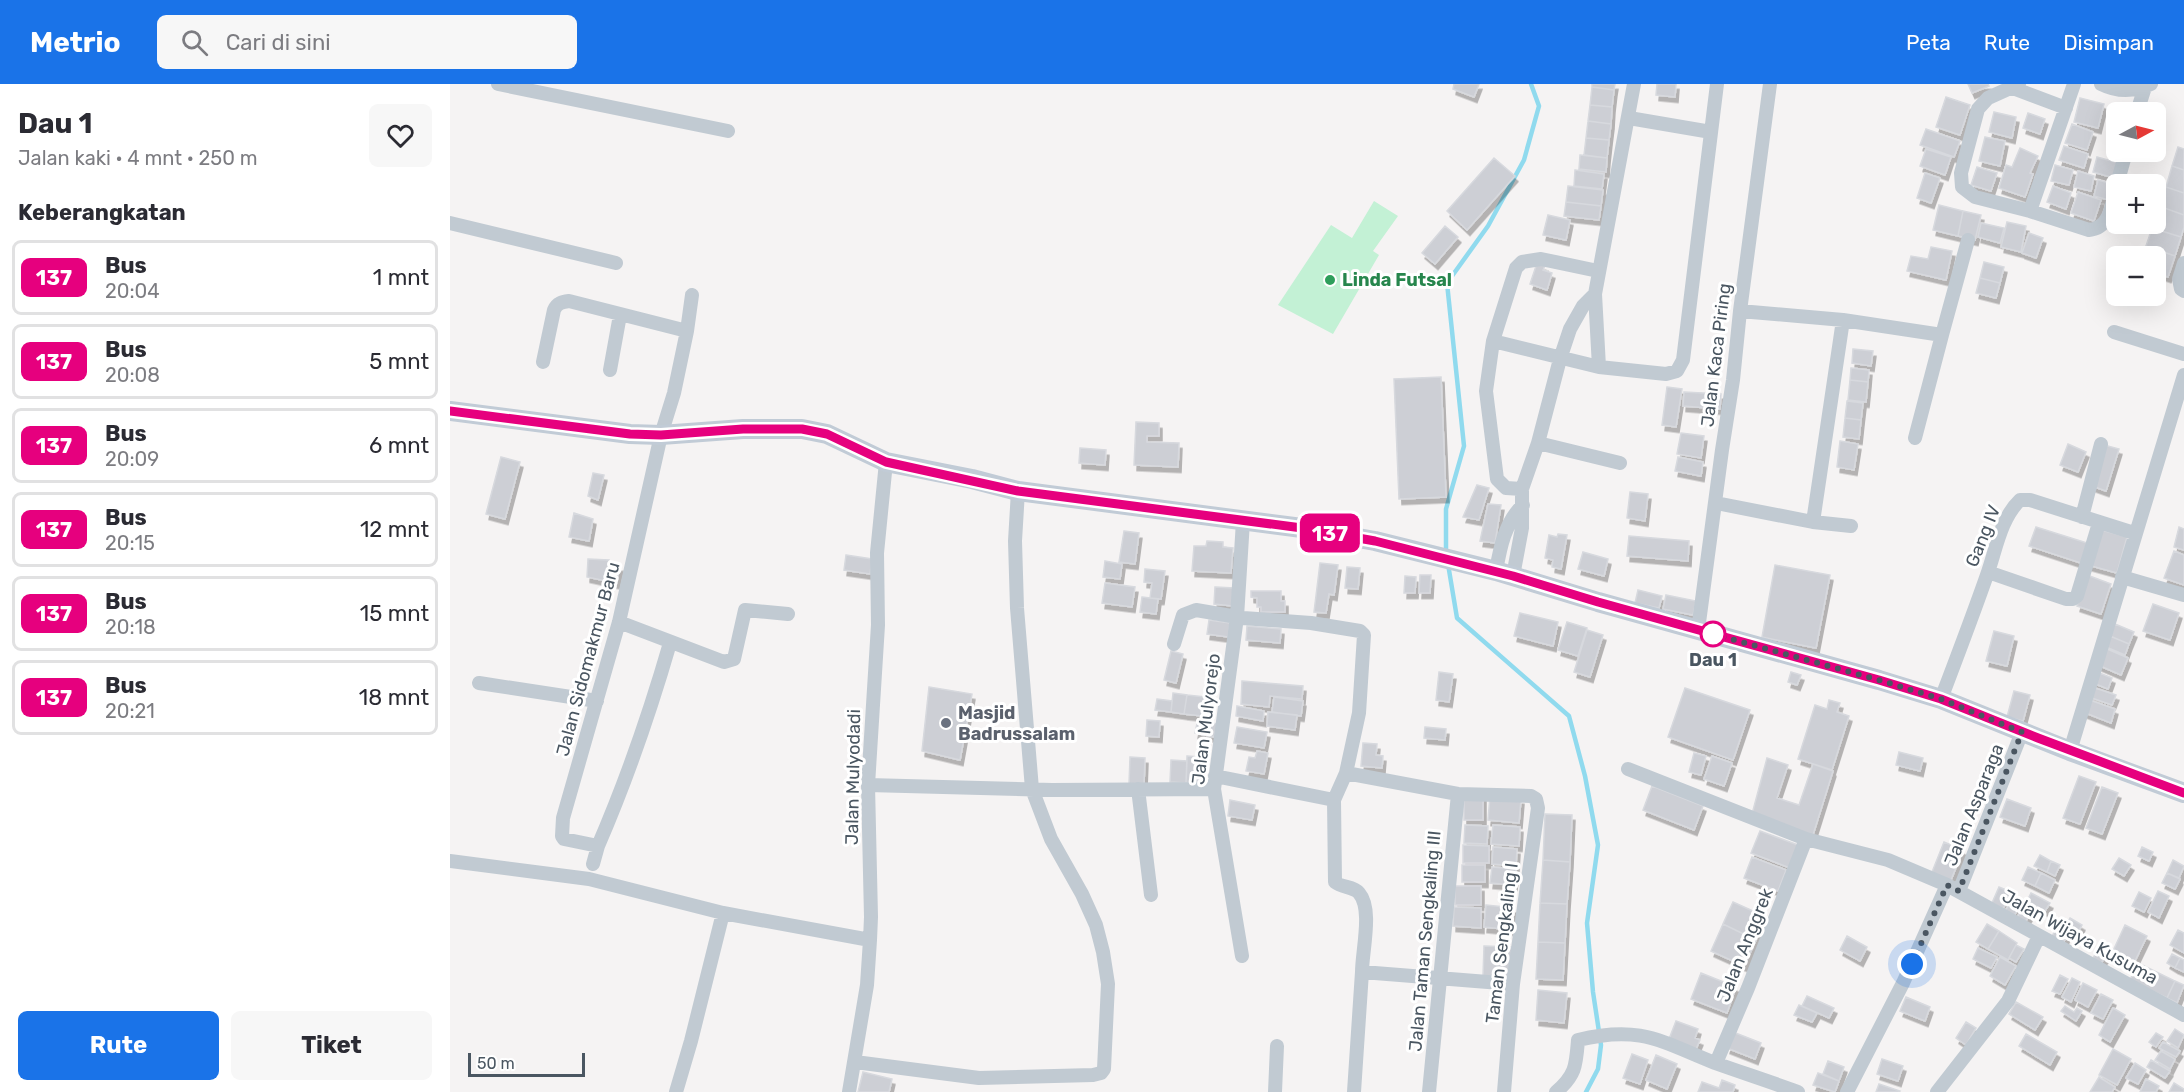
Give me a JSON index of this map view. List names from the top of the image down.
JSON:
{
  "streets": {
    "street": [
      "Jalan Kaca Piring",
      "Gang IV",
      "Jalan Sidomakmur Baru",
      "Jalan Mulyorejo",
      "Jalan Mulyodadi",
      "Jalan Asparaga",
      "Jalan Wijaya Kusuma",
      "Jalan Taman Sengkaling III",
      "Taman Sengkaling I",
      "Jalan Anggrek"
    ]
  },
  "crossings": [
    ["Jalan Asparaga", "Jalan Wijaya Kusuma"],
    ["Jalan Wijaya Kusuma", "Jalan Anggrek"],
    ["Jalan Taman Sengkaling III", "Taman Sengkaling I"]
  ],
  "places": ["Linda Futsal", "Dau 1", "Masjid Badrussalam"],
  "lines": ["bus line 137"],
  "scale_bar": "50 m",
  "north": "right",
  "page": {
    "header": "Metrio",
    "search": "Cari di sini",
    "nav": ["Peta", "Rute", "Disimpan"],
    "heading": [
      ["Dau 1", "Jalan kaki · 4 mnt · 250 m"],
      "Keberangkatan"
    ],
    "on_map": "137",
    "map_buttons": ["+", "−"],
    "list": [
      {
        "mark": "137",
        "name": "Bus",
        "note": "20:04",
        "value": "1 mnt"
      },
      {
        "mark": "137",
        "name": "Bus",
        "note": "20:08",
        "value": "5 mnt"
      },
      {
        "mark": "137",
        "name": "Bus",
        "note": "20:09",
        "value": "6 mnt"
      },
      {
        "mark": "137",
        "name": "Bus",
        "note": "20:15",
        "value": "12 mnt"
      },
      {
        "mark": "137",
        "name": "Bus",
        "note": "20:18",
        "value": "15 mnt"
      },
      {
        "mark": "137",
        "name": "Bus",
        "note": "20:21",
        "value": "18 mnt"
      }
    ],
    "buttons": ["Rute", "Tiket"],
    "scale": "50 m"
  }
}
